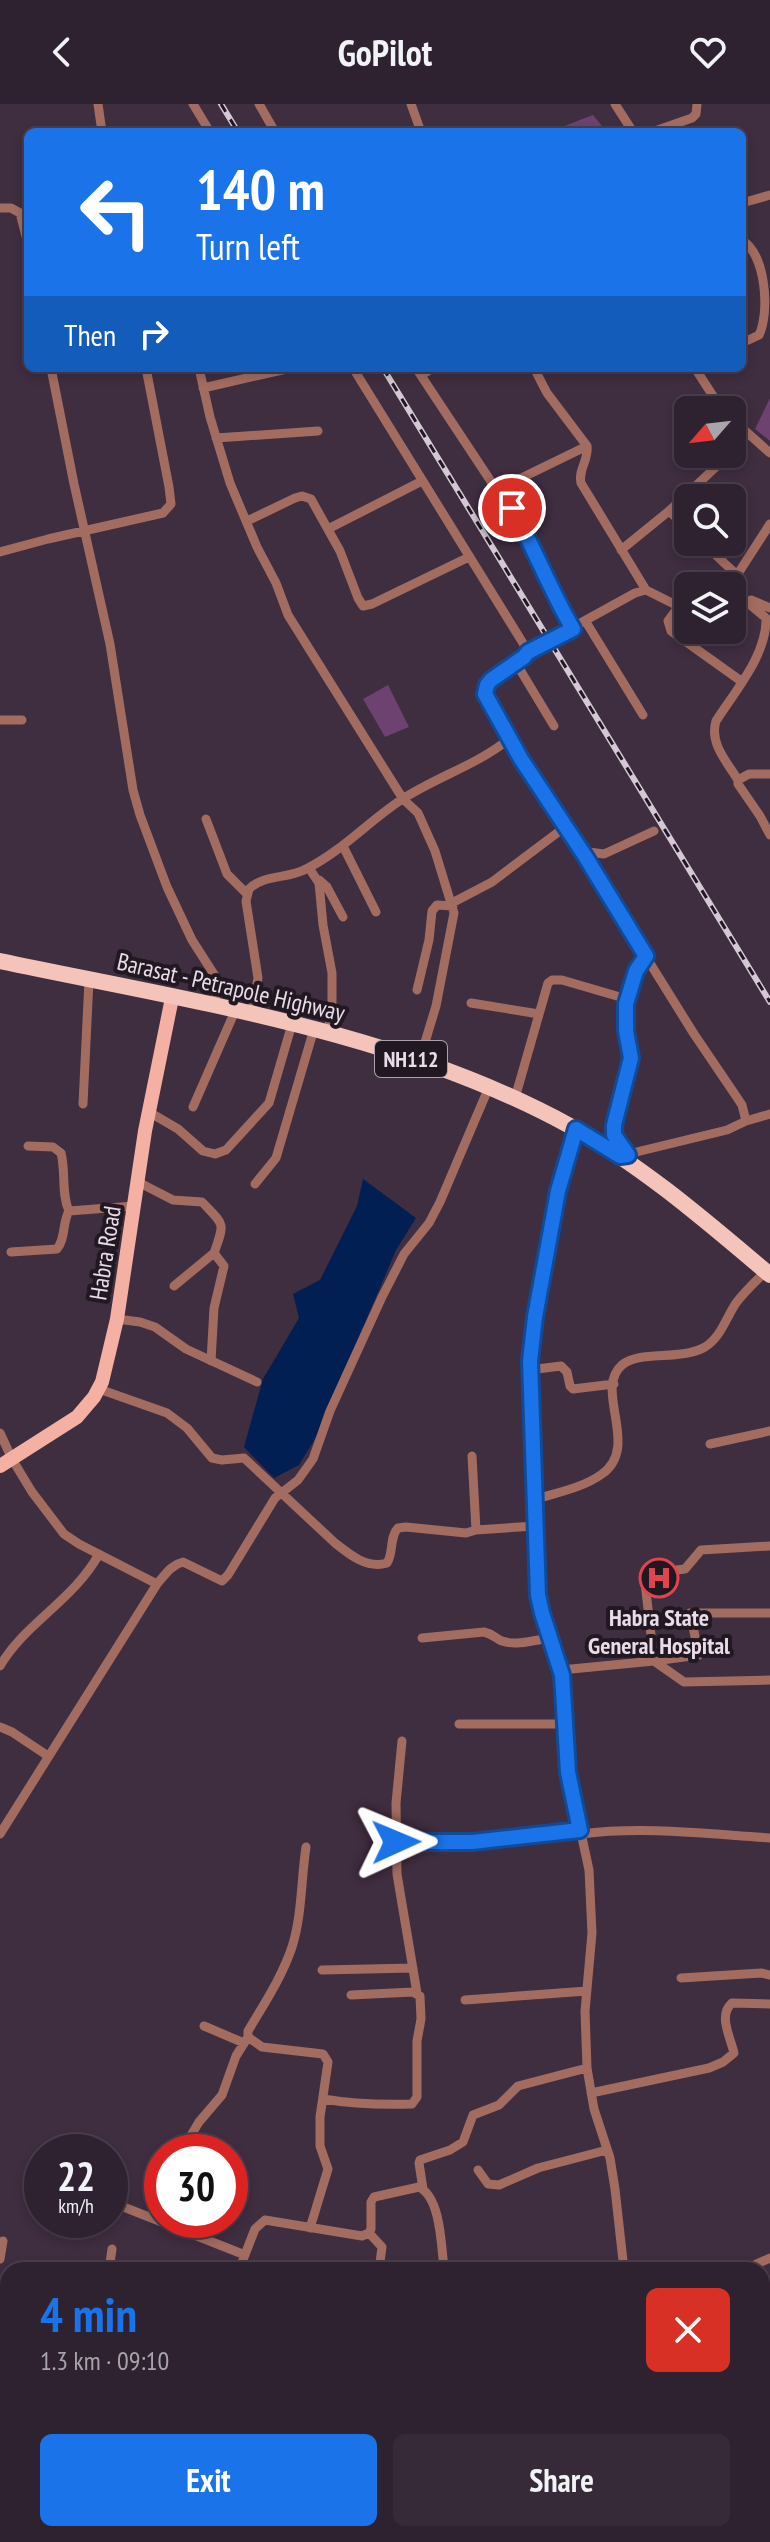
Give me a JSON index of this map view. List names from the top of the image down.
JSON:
{
  "streets": {
    "highway": ["Barasat - Petrapole Highway", "NH112"],
    "main road": ["Habra Road"]
  },
  "crossings": [
    ["Barasat - Petrapole Highway", "Habra Road"]
  ],
  "places": {
    "hospital": ["Habra State General Hospital"]
  },
  "north": "bottom left",
  "page": {
    "header": "GoPilot",
    "turn": ["140 m", "Turn left"],
    "then": "Then",
    "speed": "22 km/h",
    "limit": "30",
    "heading": ["4 min", "1.3 km · 09:10"],
    "buttons": ["Exit", "Share"]
  }
}
